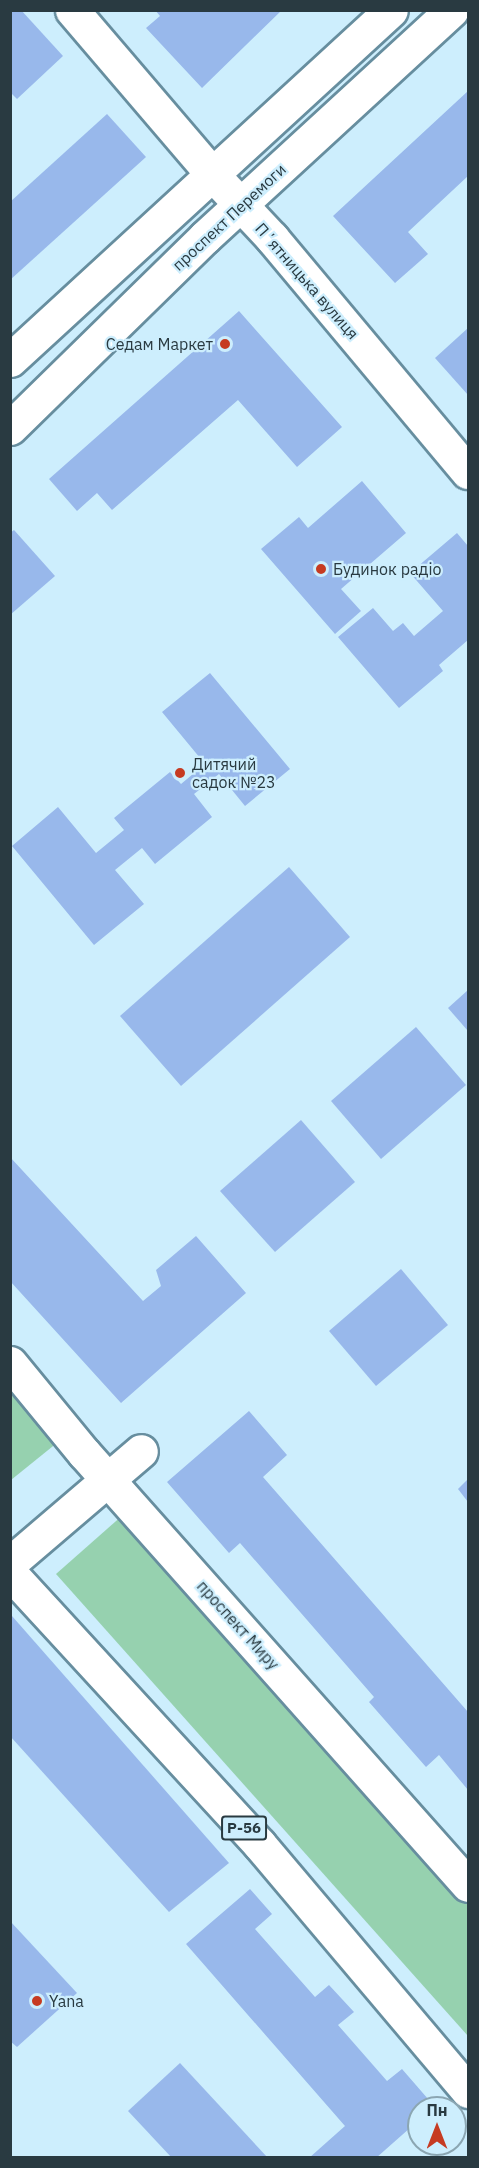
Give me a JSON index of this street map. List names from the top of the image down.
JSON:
{
  "streets": {
    "main road": [
      "проспект Перемоги",
      "Пʼятницька вулиця",
      "проспект Миру",
      "Р-56"
    ]
  },
  "crossings": [
    ["проспект Перемоги", "Пʼятницька вулиця"]
  ],
  "places": [
    "Седам Маркет",
    "Будинок радіо",
    "Дитячий садок №23",
    "Yana"
  ],
  "north": "top"
}
